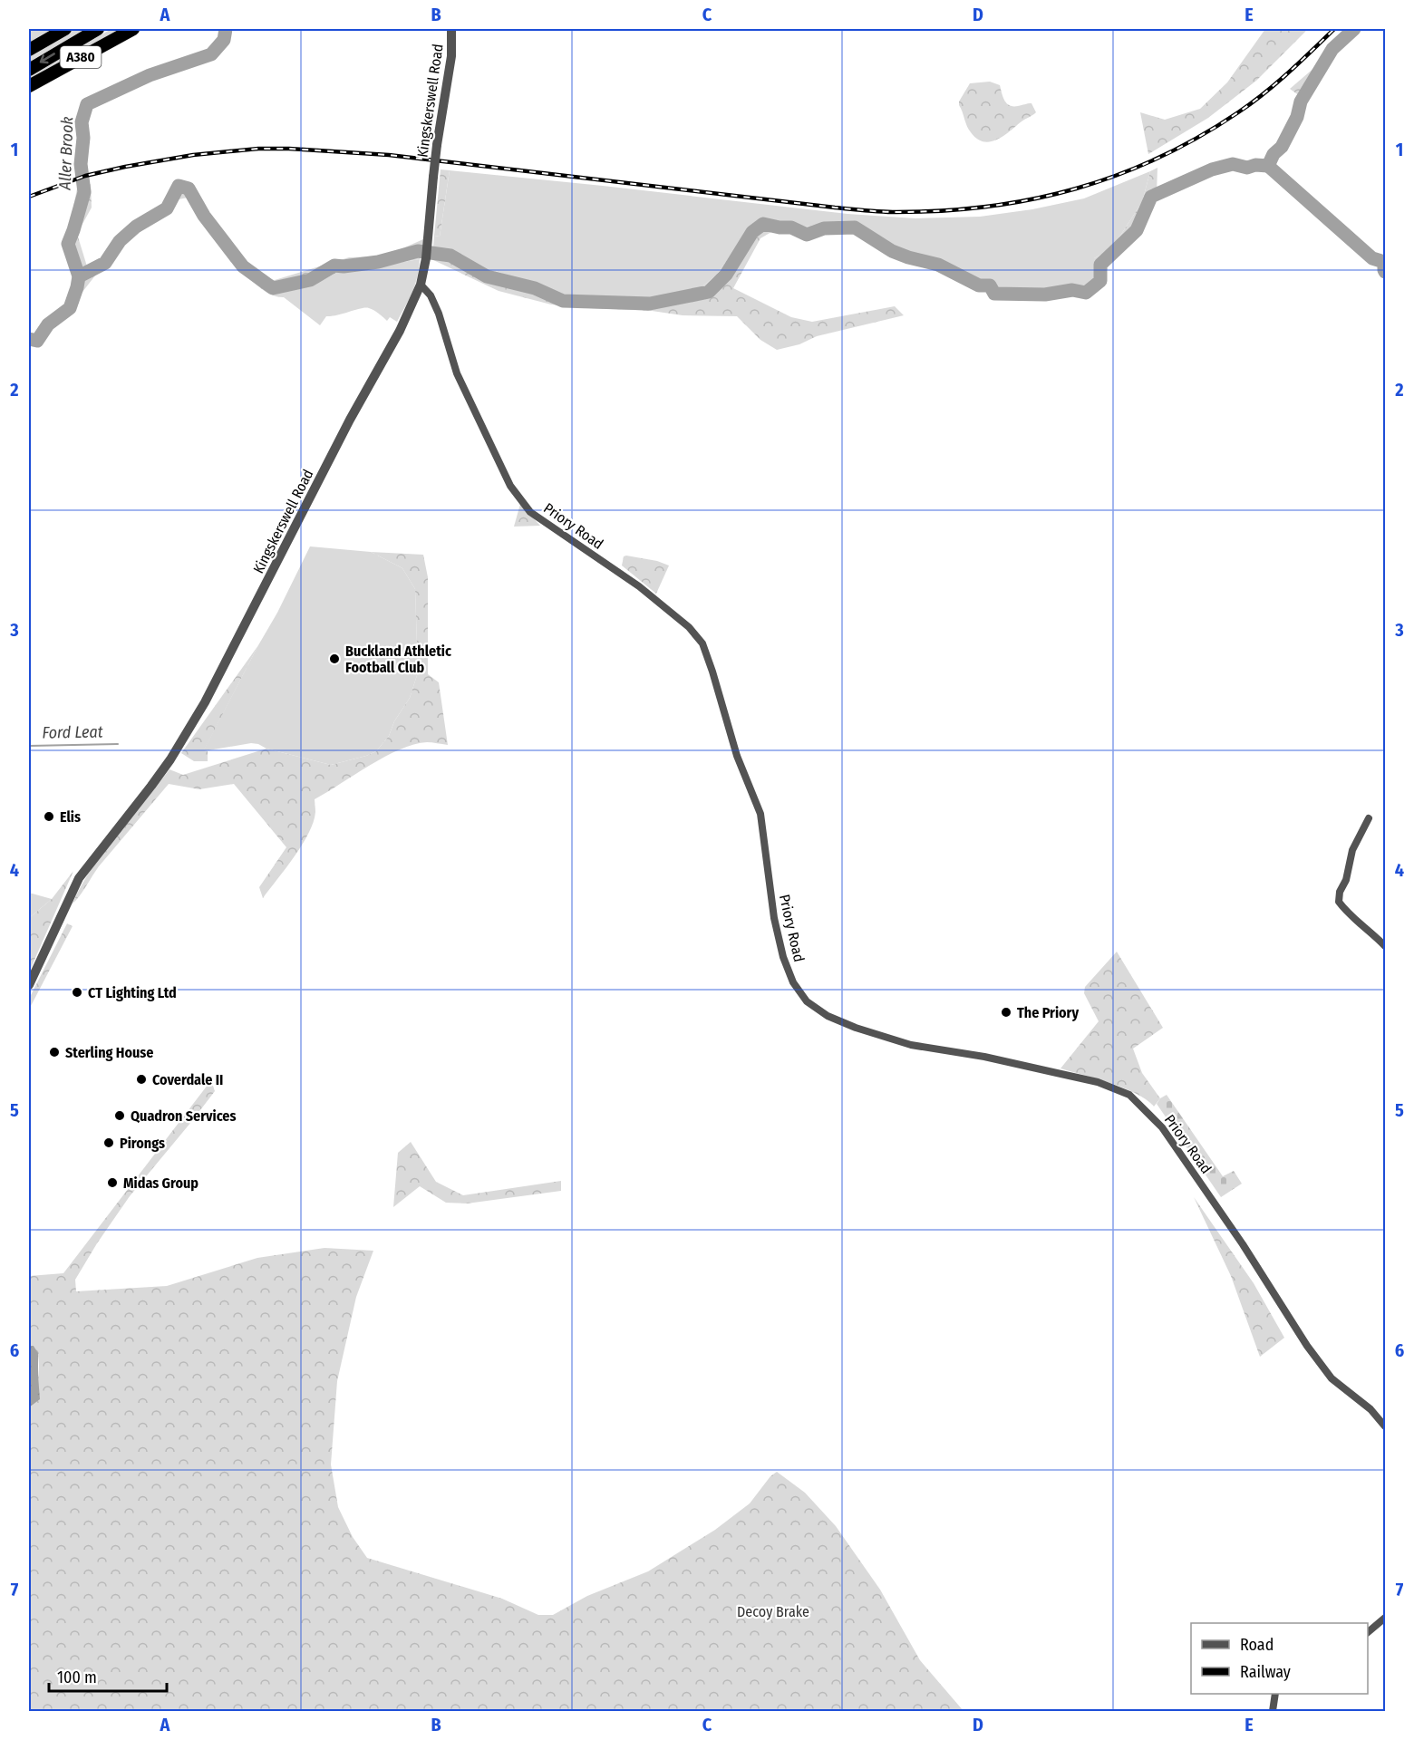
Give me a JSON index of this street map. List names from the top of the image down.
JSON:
{
  "streets": {
    "highway": ["A380"],
    "street": ["Kingskerswell Road", "Priory Road"]
  },
  "crossings": [
    ["Kingskerswell Road", "Priory Road"]
  ],
  "water": ["Aller Brook", "Ford Leat"],
  "parks": ["Decoy Brake"],
  "places": [
    "Buckland Athletic Football Club",
    "Elis",
    "CT Lighting Ltd",
    "The Priory",
    "Sterling House",
    "Coverdale II",
    "Quadron Services",
    "Pirongs",
    "Midas Group"
  ],
  "legend": ["Road", "Railway"],
  "scale_bar": "100 m",
  "grid": {
    "columns": [
      "A",
      "B",
      "C",
      "D",
      "E"
    ],
    "rows": [
      "1",
      "2",
      "3",
      "4",
      "5",
      "6",
      "7"
    ]
  }
}
